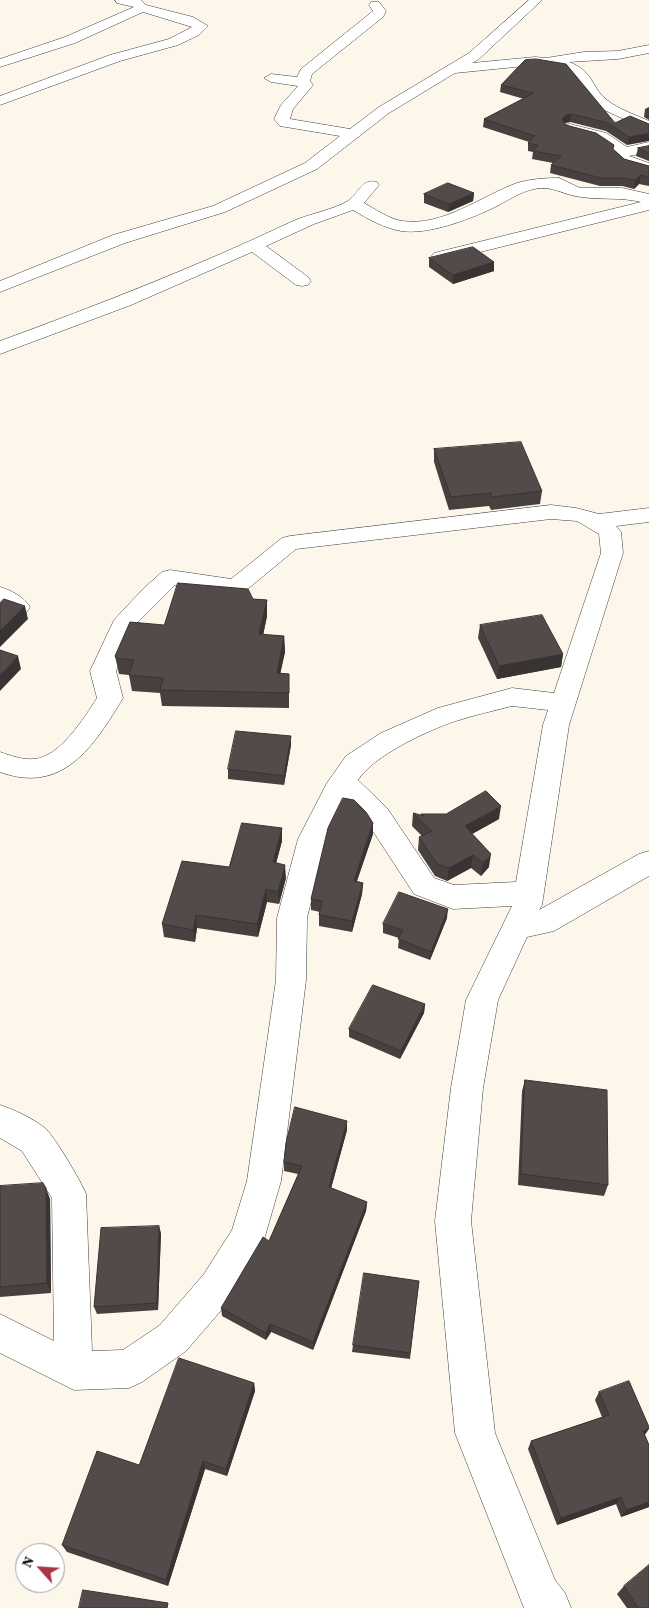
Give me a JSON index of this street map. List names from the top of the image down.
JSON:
{
  "north": "top left"
}
